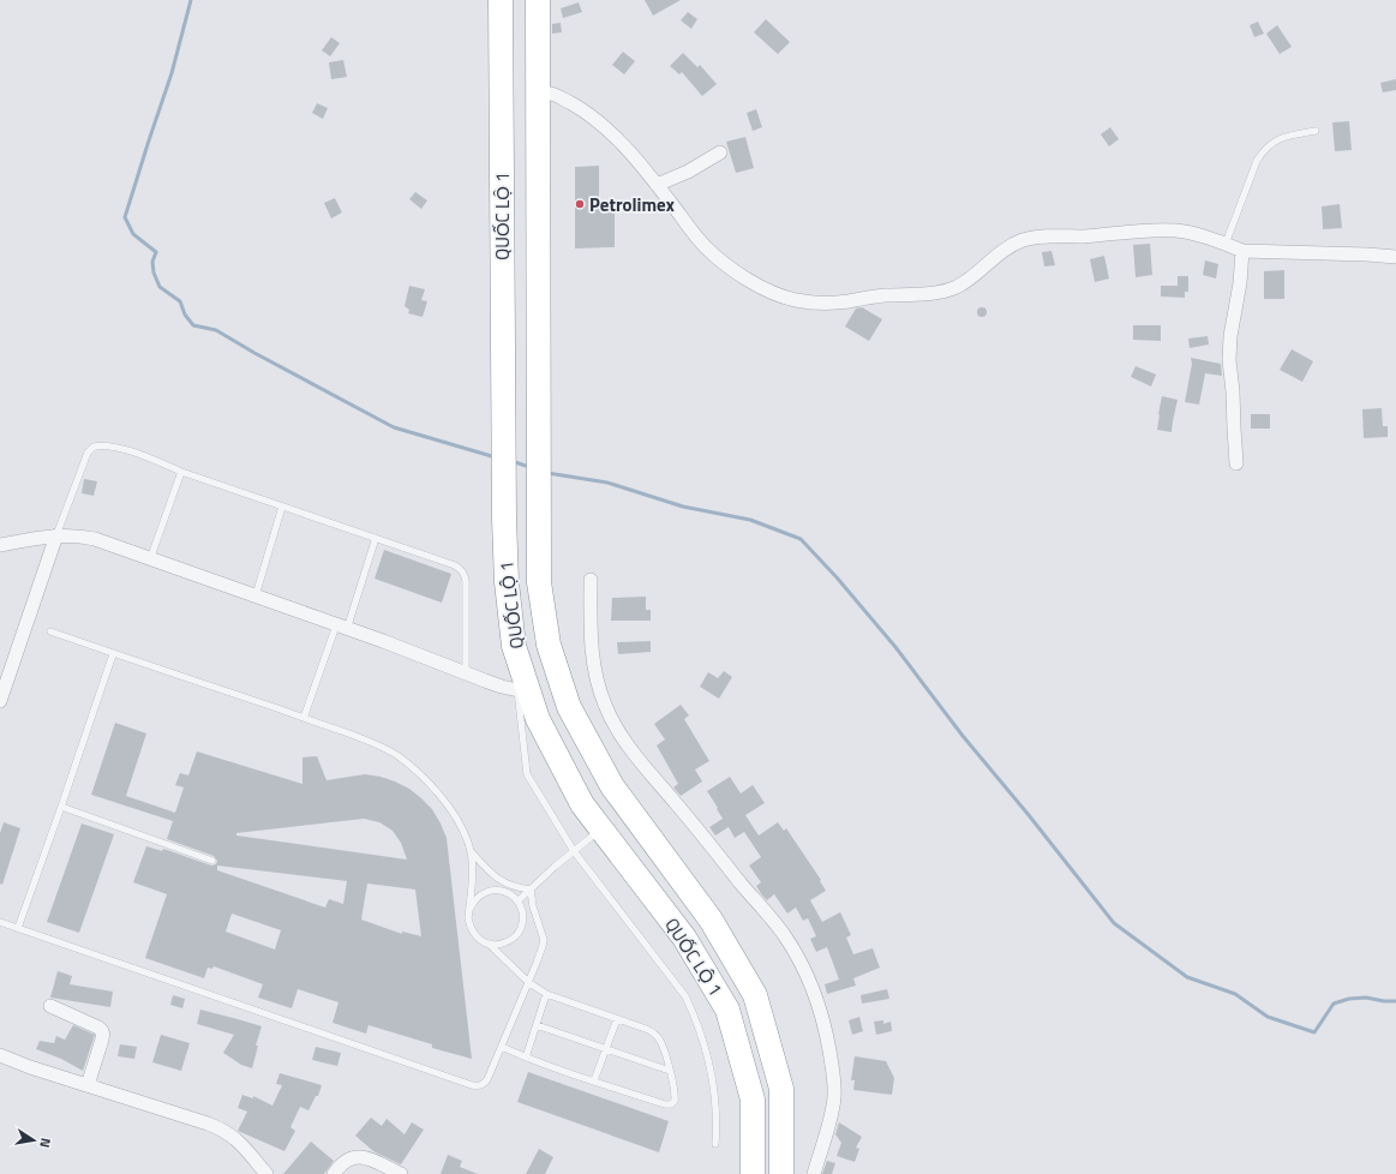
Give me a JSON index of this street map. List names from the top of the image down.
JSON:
{
  "streets": {
    "highway": ["QUỐC LỘ 1"]
  },
  "places": ["Petrolimex"],
  "north": "right"
}
